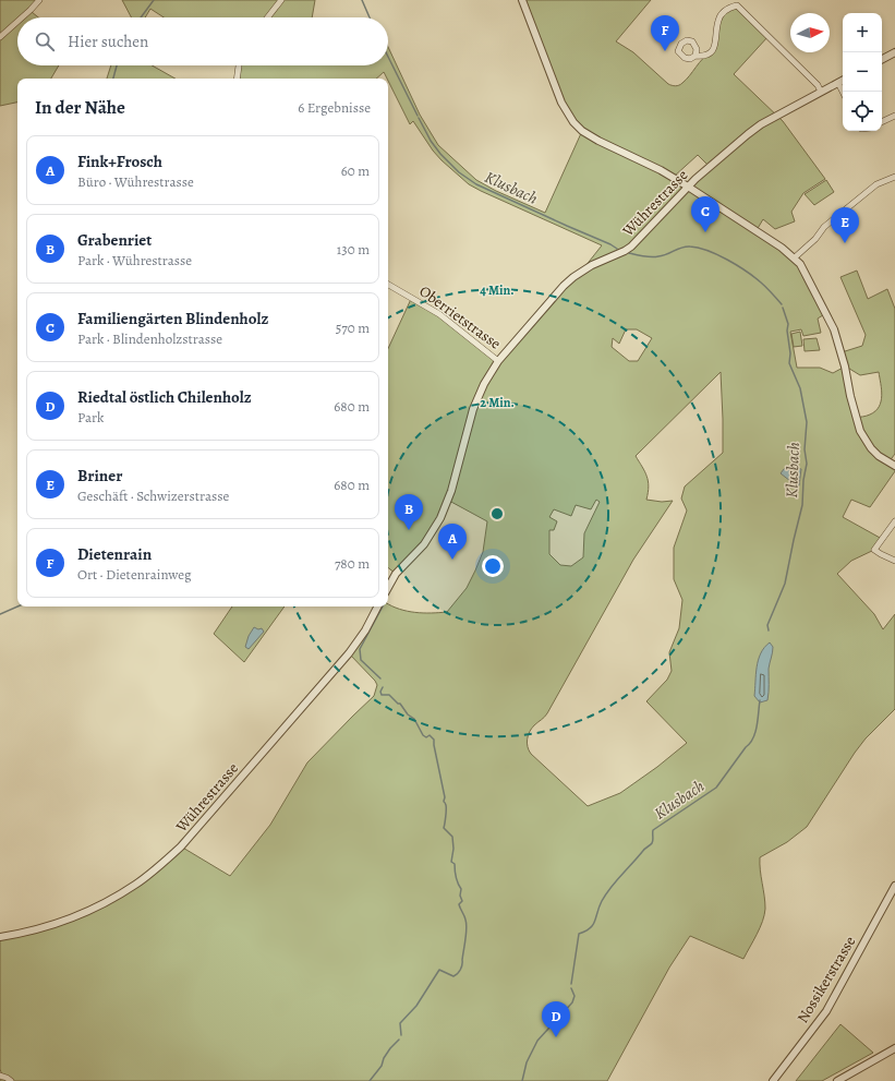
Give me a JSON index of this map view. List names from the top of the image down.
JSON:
{
  "streets": {
    "street": ["Wührestrasse", "Oberrietstrasse", "Nossikerstrasse"]
  },
  "crossings": [
    ["Wührestrasse", "Oberrietstrasse"]
  ],
  "water": ["Klusbach"],
  "north": "right",
  "page": {
    "map_buttons": ["+", "−"],
    "pins": [
      "F",
      "C",
      "E",
      "B",
      "A",
      "D"
    ],
    "search": "Hier suchen",
    "heading": ["In der Nähe", "6 Ergebnisse"],
    "list": [
      {
        "mark": "A",
        "name": "Fink+Frosch",
        "note": "Büro · Wührestrasse",
        "value": "60 m"
      },
      {
        "mark": "B",
        "name": "Grabenriet",
        "note": "Park · Wührestrasse",
        "value": "130 m"
      },
      {
        "mark": "C",
        "name": "Familiengärten Blindenholz",
        "note": "Park · Blindenholzstrasse",
        "value": "570 m"
      },
      {
        "mark": "D",
        "name": "Riedtal östlich Chilenholz",
        "note": "Park",
        "value": "680 m"
      },
      {
        "mark": "E",
        "name": "Briner",
        "note": "Geschäft · Schwizerstrasse",
        "value": "680 m"
      },
      {
        "mark": "F",
        "name": "Dietenrain",
        "note": "Ort · Dietenrainweg",
        "value": "780 m"
      }
    ]
  },
  "rings": ["4 Min.", "2 Min."]
}
